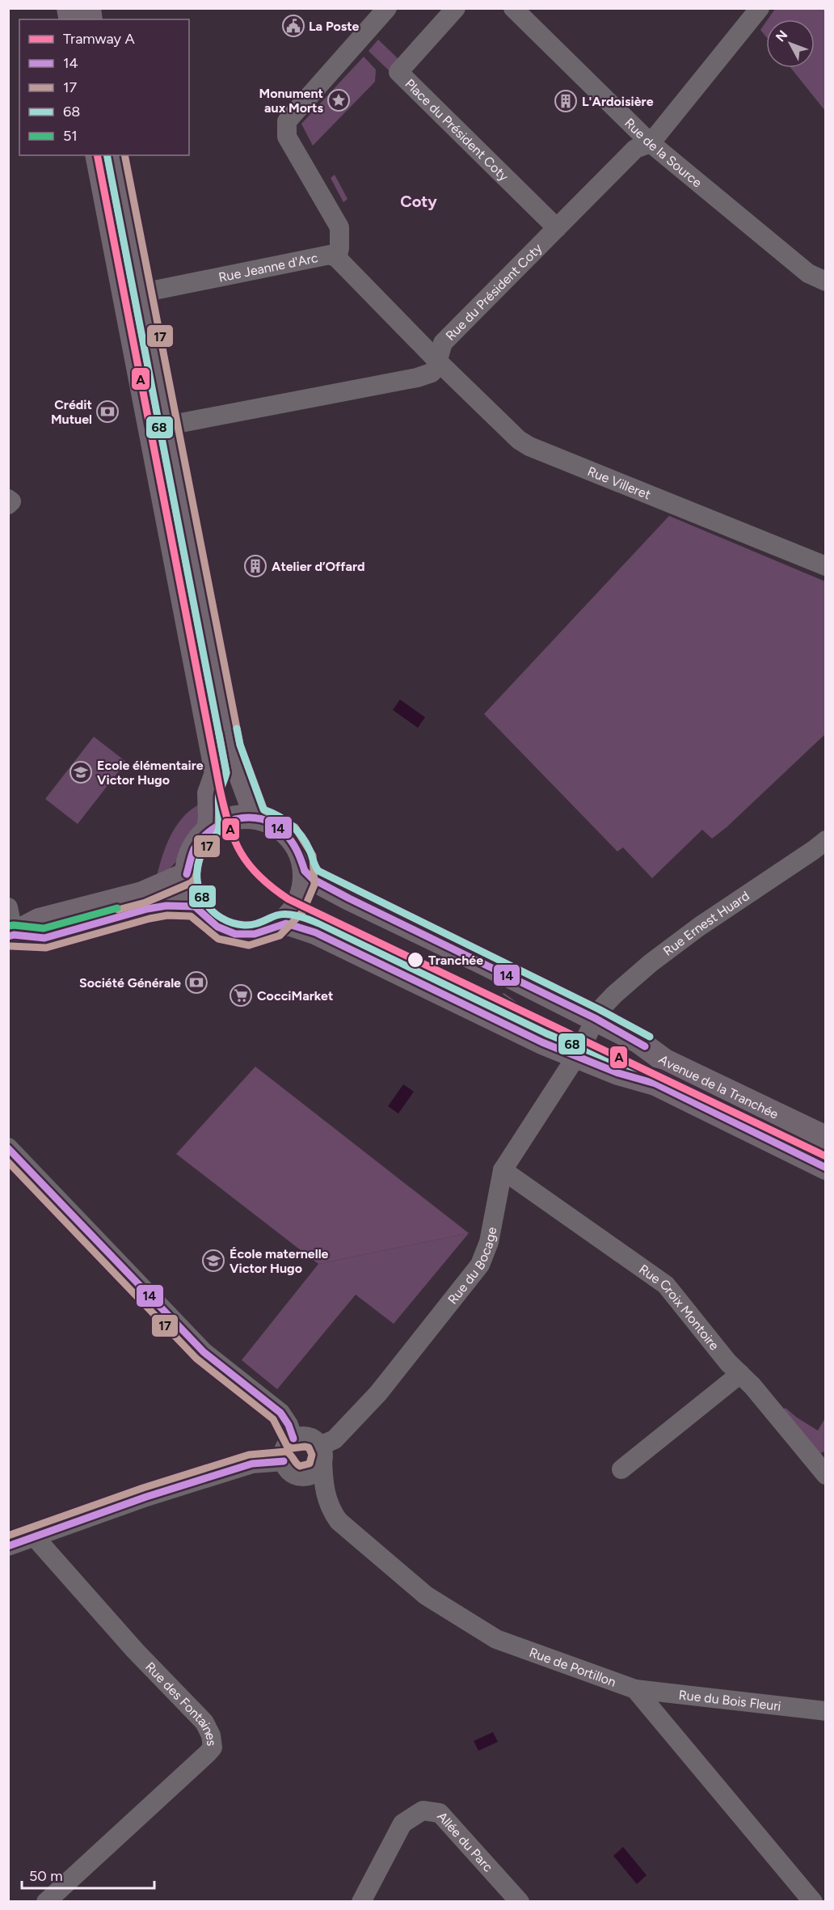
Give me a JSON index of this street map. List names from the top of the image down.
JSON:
{
  "streets": {
    "main road": ["Avenue de la Tranchée"],
    "street": [
      "Place du Président Coty",
      "Rue de la Source",
      "Rue Jeanne d'Arc",
      "Rue du Président Coty",
      "Rue Villeret",
      "Rue Ernest Huard",
      "Rue du Bocage",
      "Rue Croix Montoire",
      "Rue de Portillon",
      "Rue du Bois Fleuri",
      "Rue des Fontaines",
      "Allée du Parc"
    ]
  },
  "crossings": [
    ["Place du Président Coty", "Rue du Président Coty"],
    ["Rue de la Source", "Rue du Président Coty"],
    ["Rue Jeanne d'Arc", "Rue du Président Coty"],
    ["Rue Jeanne d'Arc", "Rue Villeret"],
    ["Rue du Président Coty", "Rue Villeret"],
    ["Rue Ernest Huard", "Avenue de la Tranchée"],
    ["Rue Ernest Huard", "Rue du Bocage"],
    ["Avenue de la Tranchée", "Rue du Bocage"],
    ["Rue du Bocage", "Rue Croix Montoire"],
    ["Rue du Bocage", "Rue de Portillon"],
    ["Rue de Portillon", "Rue du Bois Fleuri"]
  ],
  "districts": ["Coty"],
  "places": {
    "public building": ["La Poste"],
    "place": ["Monument aux Morts"],
    "building": ["L'Ardoisière", "Atelier d’Offard"],
    "bank": ["Crédit Mutuel", "Société Générale"],
    "school or university": ["Ecole élémentaire Victor Hugo", "École maternelle Victor Hugo"],
    "other": ["Tranchée"],
    "supermarket": ["CocciMarket"]
  },
  "lines": [
    "tram line A",
    "transit line 17",
    "transit line 68",
    "transit line 14",
    "transit line 51"
  ],
  "legend": [
    "Tramway A",
    "14",
    "17",
    "68",
    "51"
  ],
  "scale_bar": "50 m",
  "north": "top left"
}
